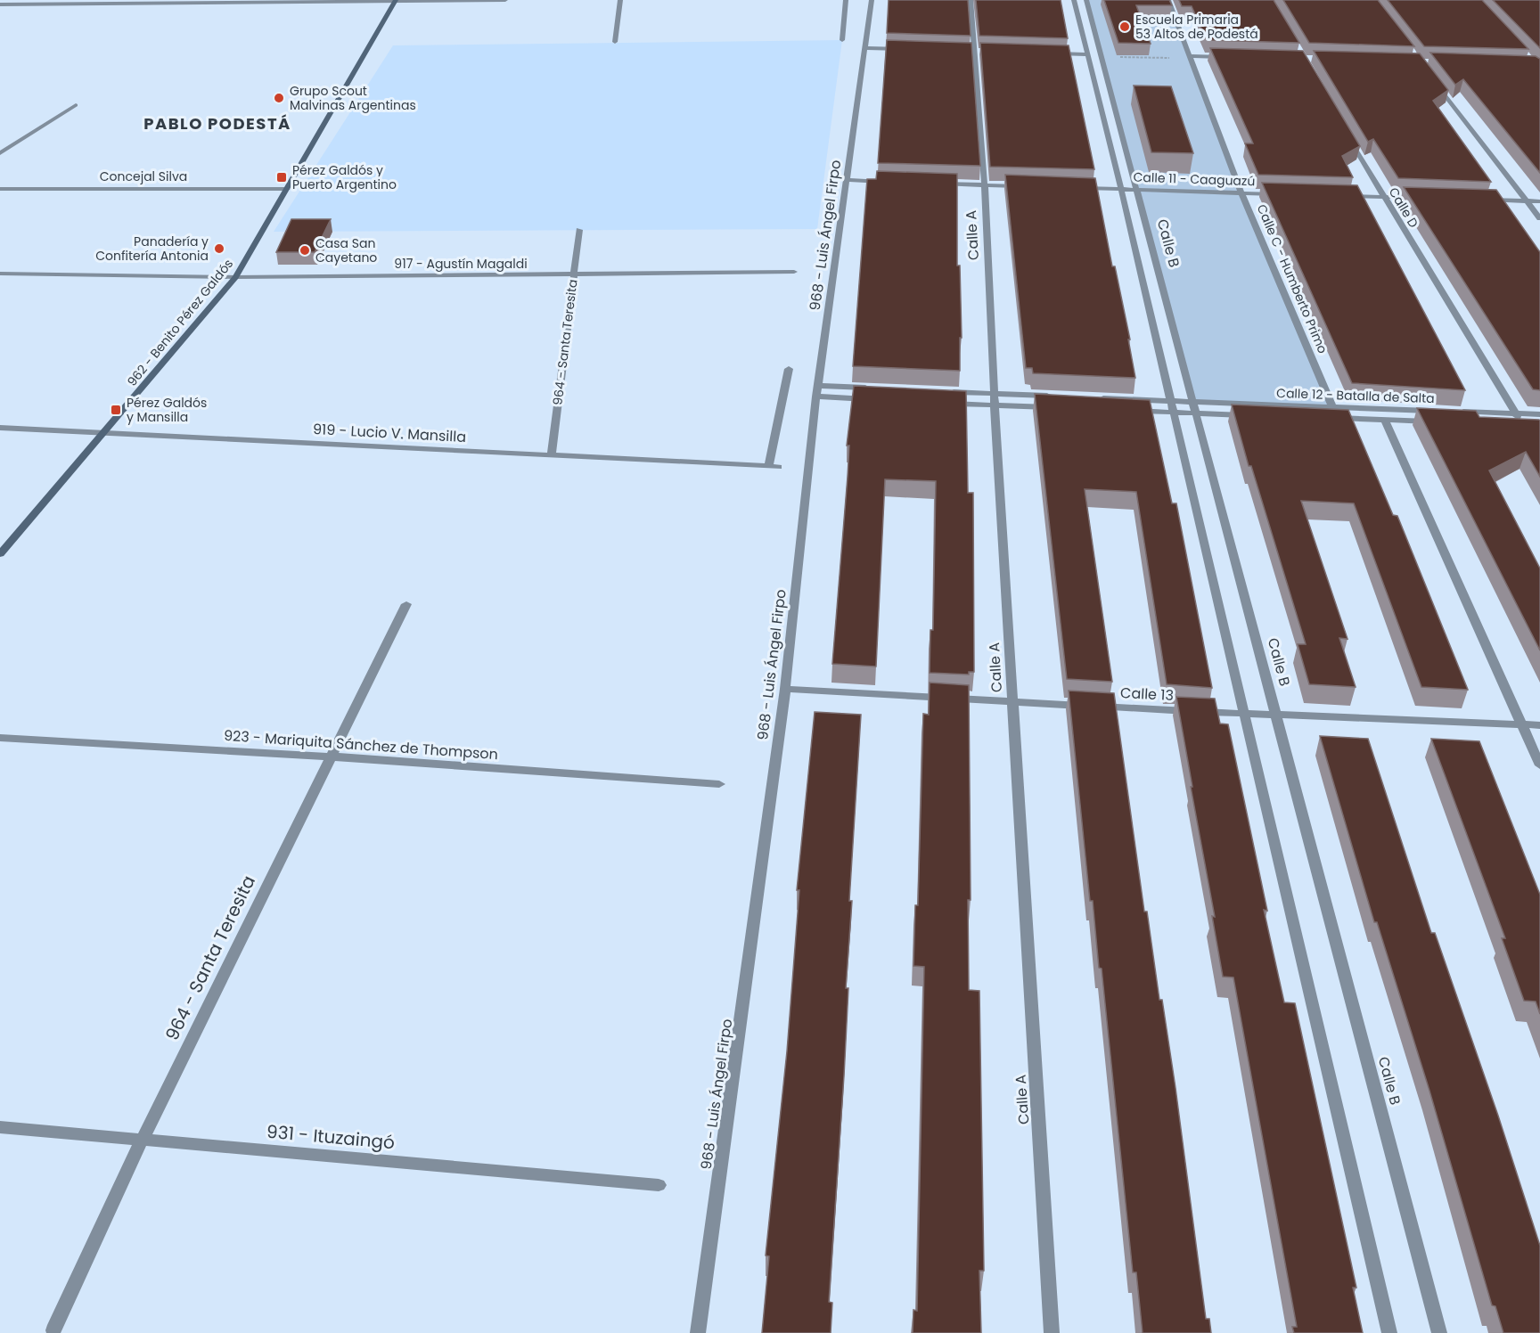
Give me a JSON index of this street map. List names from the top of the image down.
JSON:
{
  "streets": {
    "main road": ["962 - Benito Pérez Galdós"],
    "street": [
      "Concejal Silva",
      "Calle 11 - Caaguazú",
      "Calle D",
      "968 - Luis Ángel Firpo",
      "Calle A",
      "Calle B",
      "917 - Agustín Magaldi",
      "Calle C - Humberto Primo",
      "964 - Santa Teresita",
      "Calle 12 - Batalla de Salta",
      "919 - Lucio V. Mansilla",
      "Calle 13",
      "923 - Mariquita Sánchez de Thompson",
      "931 - Ituzaingó"
    ]
  },
  "crossings": [
    ["Concejal Silva", "962 - Benito Pérez Galdós"],
    ["Calle 11 - Caaguazú", "Calle B"],
    ["Calle 11 - Caaguazú", "Calle C - Humberto Primo"],
    ["Calle D", "Calle 12 - Batalla de Salta"],
    ["968 - Luis Ángel Firpo", "Calle 13"],
    ["Calle A", "Calle 13"],
    ["Calle B", "Calle 12 - Batalla de Salta"],
    ["Calle B", "Calle 13"],
    ["917 - Agustín Magaldi", "962 - Benito Pérez Galdós"],
    ["917 - Agustín Magaldi", "964 - Santa Teresita"],
    ["Calle C - Humberto Primo", "Calle 12 - Batalla de Salta"],
    ["962 - Benito Pérez Galdós", "919 - Lucio V. Mansilla"],
    ["964 - Santa Teresita", "919 - Lucio V. Mansilla"],
    ["964 - Santa Teresita", "923 - Mariquita Sánchez de Thompson"],
    ["964 - Santa Teresita", "931 - Ituzaingó"]
  ],
  "districts": ["PABLO PODESTÁ"],
  "places": {
    "other": [
      "Escuela Primaria 53 Altos de Podestá",
      "Grupo Scout Malvinas Argentinas",
      "Panadería y Confitería Antonia",
      "Casa San Cayetano"
    ],
    "transit": ["Pérez Galdós y Puerto Argentino", "Pérez Galdós y Mansilla"]
  }
}
